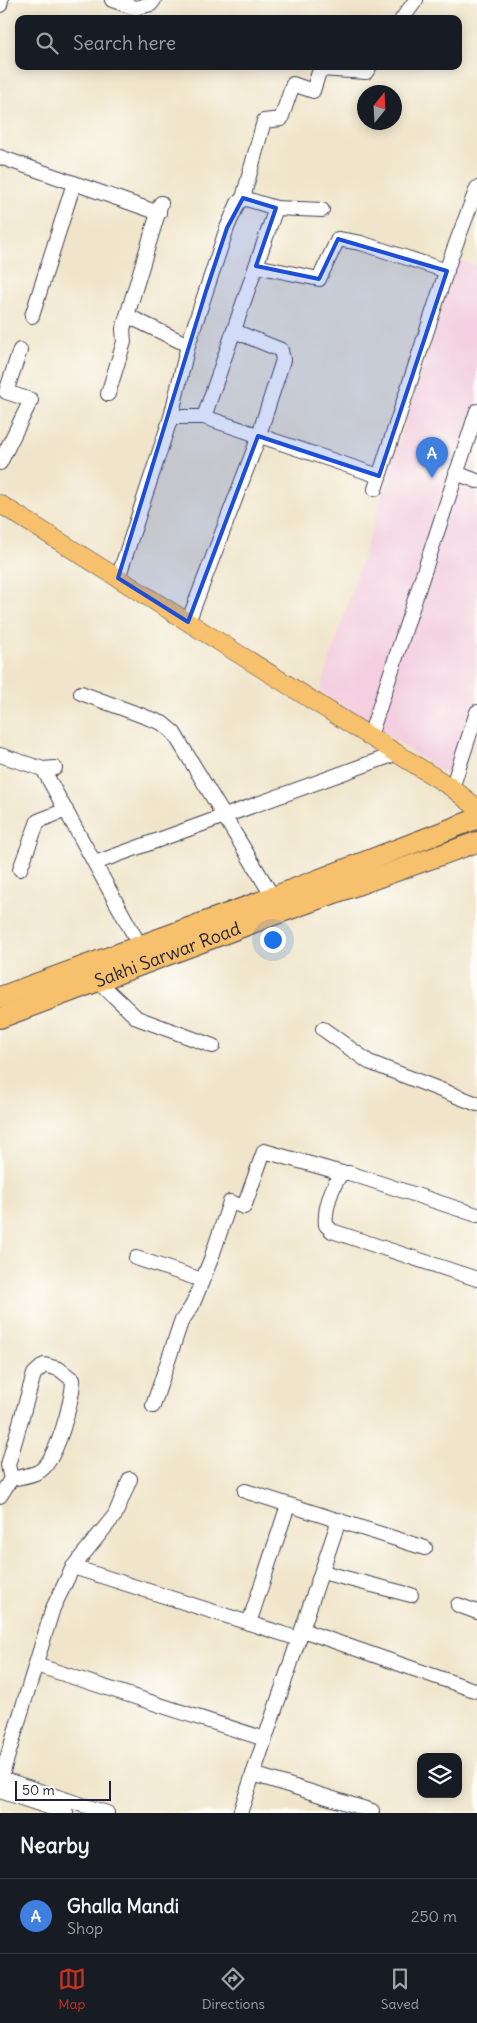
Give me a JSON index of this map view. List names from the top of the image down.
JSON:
{
  "streets": {
    "highway": ["Sakhi Sarwar Road"]
  },
  "scale_bar": "50 m",
  "north": "top",
  "page": {
    "search": "Search here",
    "pins": "A",
    "scale": "50 m",
    "heading": "Nearby",
    "list": [
      {
        "mark": "A",
        "name": "Ghalla Mandi",
        "note": "Shop",
        "value": "250 m"
      }
    ],
    "nav": ["Map", "Directions", "Saved"]
  }
}
